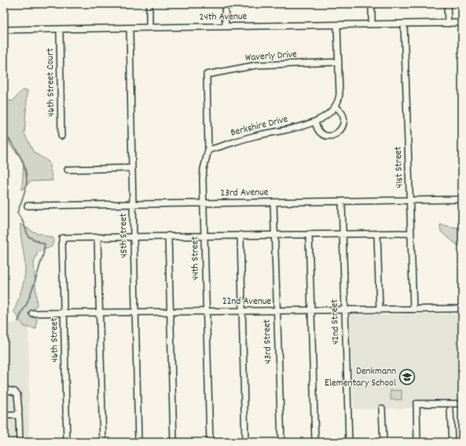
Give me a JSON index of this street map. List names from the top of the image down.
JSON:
{
  "streets": {
    "street": [
      "24th Avenue",
      "Waverly Drive",
      "46th Street Court",
      "Berkshire Drive",
      "41st Street",
      "23rd Avenue",
      "45th Street",
      "44th Street",
      "22nd Avenue",
      "42nd Street",
      "46th Street",
      "43rd Street"
    ]
  },
  "crossings": [
    ["24th Avenue", "46th Street Court"],
    ["24th Avenue", "41st Street"],
    ["24th Avenue", "45th Street"],
    ["Waverly Drive", "44th Street"],
    ["Berkshire Drive", "44th Street"],
    ["41st Street", "23rd Avenue"],
    ["41st Street", "22nd Avenue"],
    ["23rd Avenue", "45th Street"],
    ["23rd Avenue", "44th Street"],
    ["23rd Avenue", "42nd Street"],
    ["23rd Avenue", "43rd Street"],
    ["45th Street", "22nd Avenue"],
    ["44th Street", "22nd Avenue"],
    ["22nd Avenue", "42nd Street"],
    ["22nd Avenue", "46th Street"],
    ["22nd Avenue", "43rd Street"]
  ],
  "places": {
    "school or university": ["Denkmann Elementary School"]
  }
}
